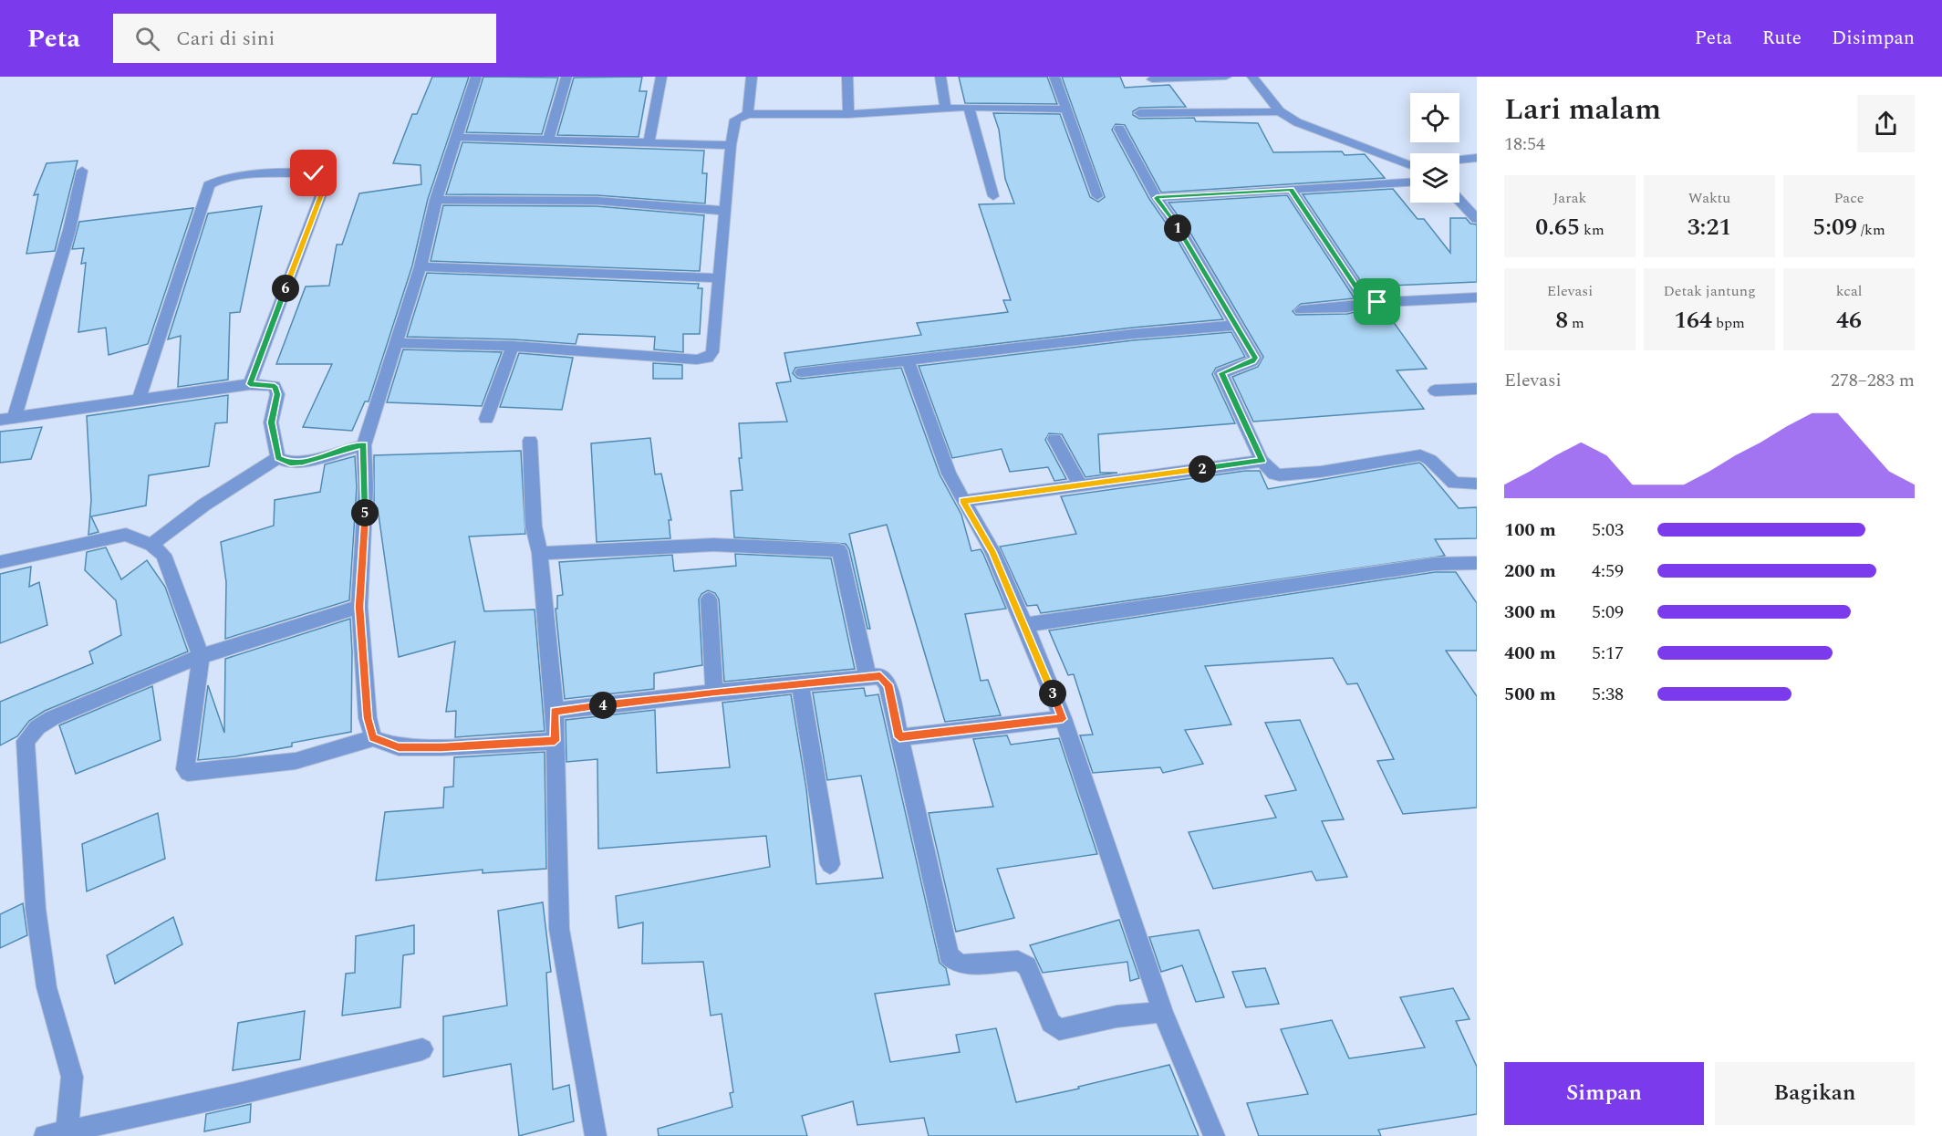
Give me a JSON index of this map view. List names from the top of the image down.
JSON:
{
  "page": {
    "header": "Peta",
    "search": "Cari di sini",
    "nav": ["Peta", "Rute", "Disimpan"],
    "heading": ["Lari malam", "18:54"],
    "stats": [
      ["Jarak", "0.65 km"],
      ["Waktu", "3:21"],
      ["Pace", "5:09 /km"],
      ["Elevasi", "8 m"],
      ["Detak jantung", "164 bpm"],
      ["kcal", "46"]
    ],
    "pins": [
      "1",
      "6",
      "2",
      "5",
      "3",
      "4"
    ],
    "chart": ["Elevasi", "278–283 m"],
    "list": [
      {
        "name": "100 m",
        "note": "5:03"
      },
      {
        "name": "200 m",
        "note": "4:59"
      },
      {
        "name": "300 m",
        "note": "5:09"
      },
      {
        "name": "400 m",
        "note": "5:17"
      },
      {
        "name": "500 m",
        "note": "5:38"
      }
    ],
    "buttons": ["Simpan", "Bagikan"]
  }
}
